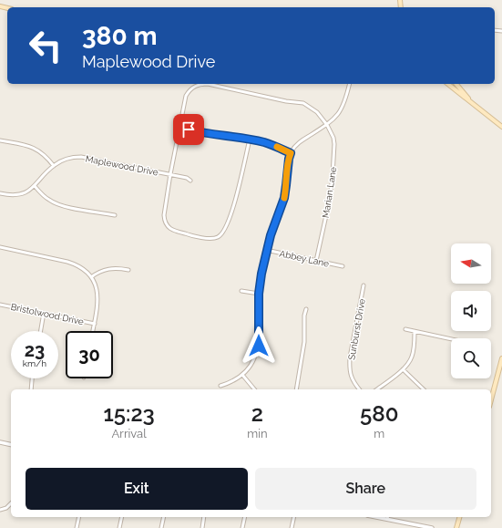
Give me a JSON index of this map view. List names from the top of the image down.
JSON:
{
  "streets": {
    "street": [
      "Maplewood Drive",
      "Marian Lane",
      "Abbey Lane",
      "Bristolwood Drive",
      "Sunburst Drive"
    ]
  },
  "crossings": [
    ["Marian Lane", "Abbey Lane"]
  ],
  "north": "left",
  "page": {
    "turn": ["380 m", "Maplewood Drive"],
    "speed": "23 km/h",
    "limit": "30",
    "eta": [
      "15:23",
      "Arrival",
      "2",
      "min",
      "580",
      "m"
    ],
    "buttons": ["Exit", "Share"]
  }
}
